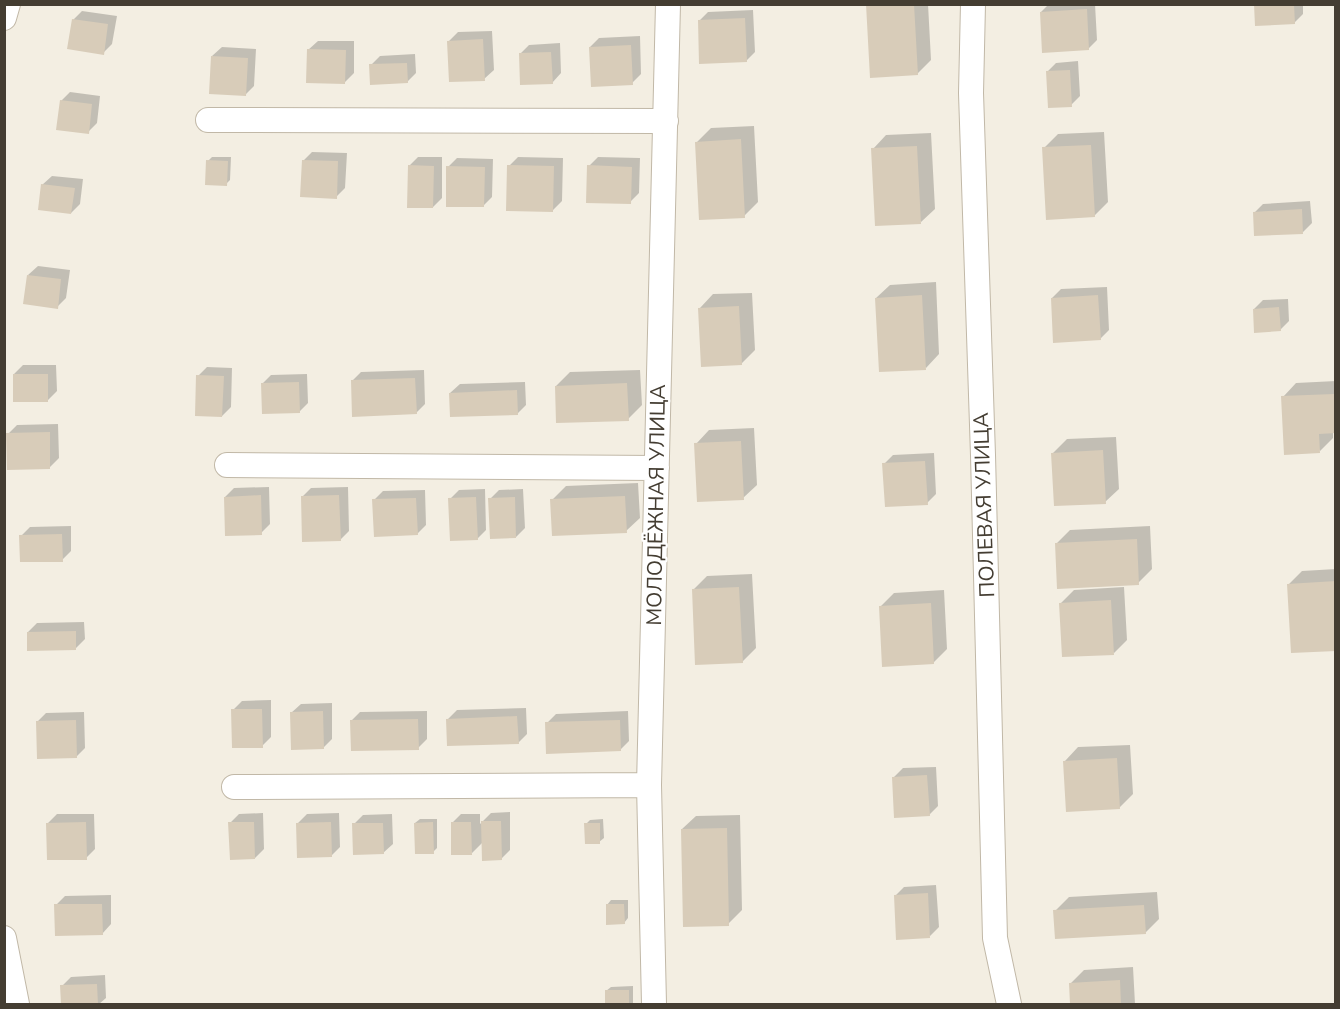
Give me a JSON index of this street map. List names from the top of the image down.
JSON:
{
  "streets": {
    "street": ["МОЛОДЁЖНАЯ УЛИЦА", "ПОЛЕВАЯ УЛИЦА"]
  }
}
